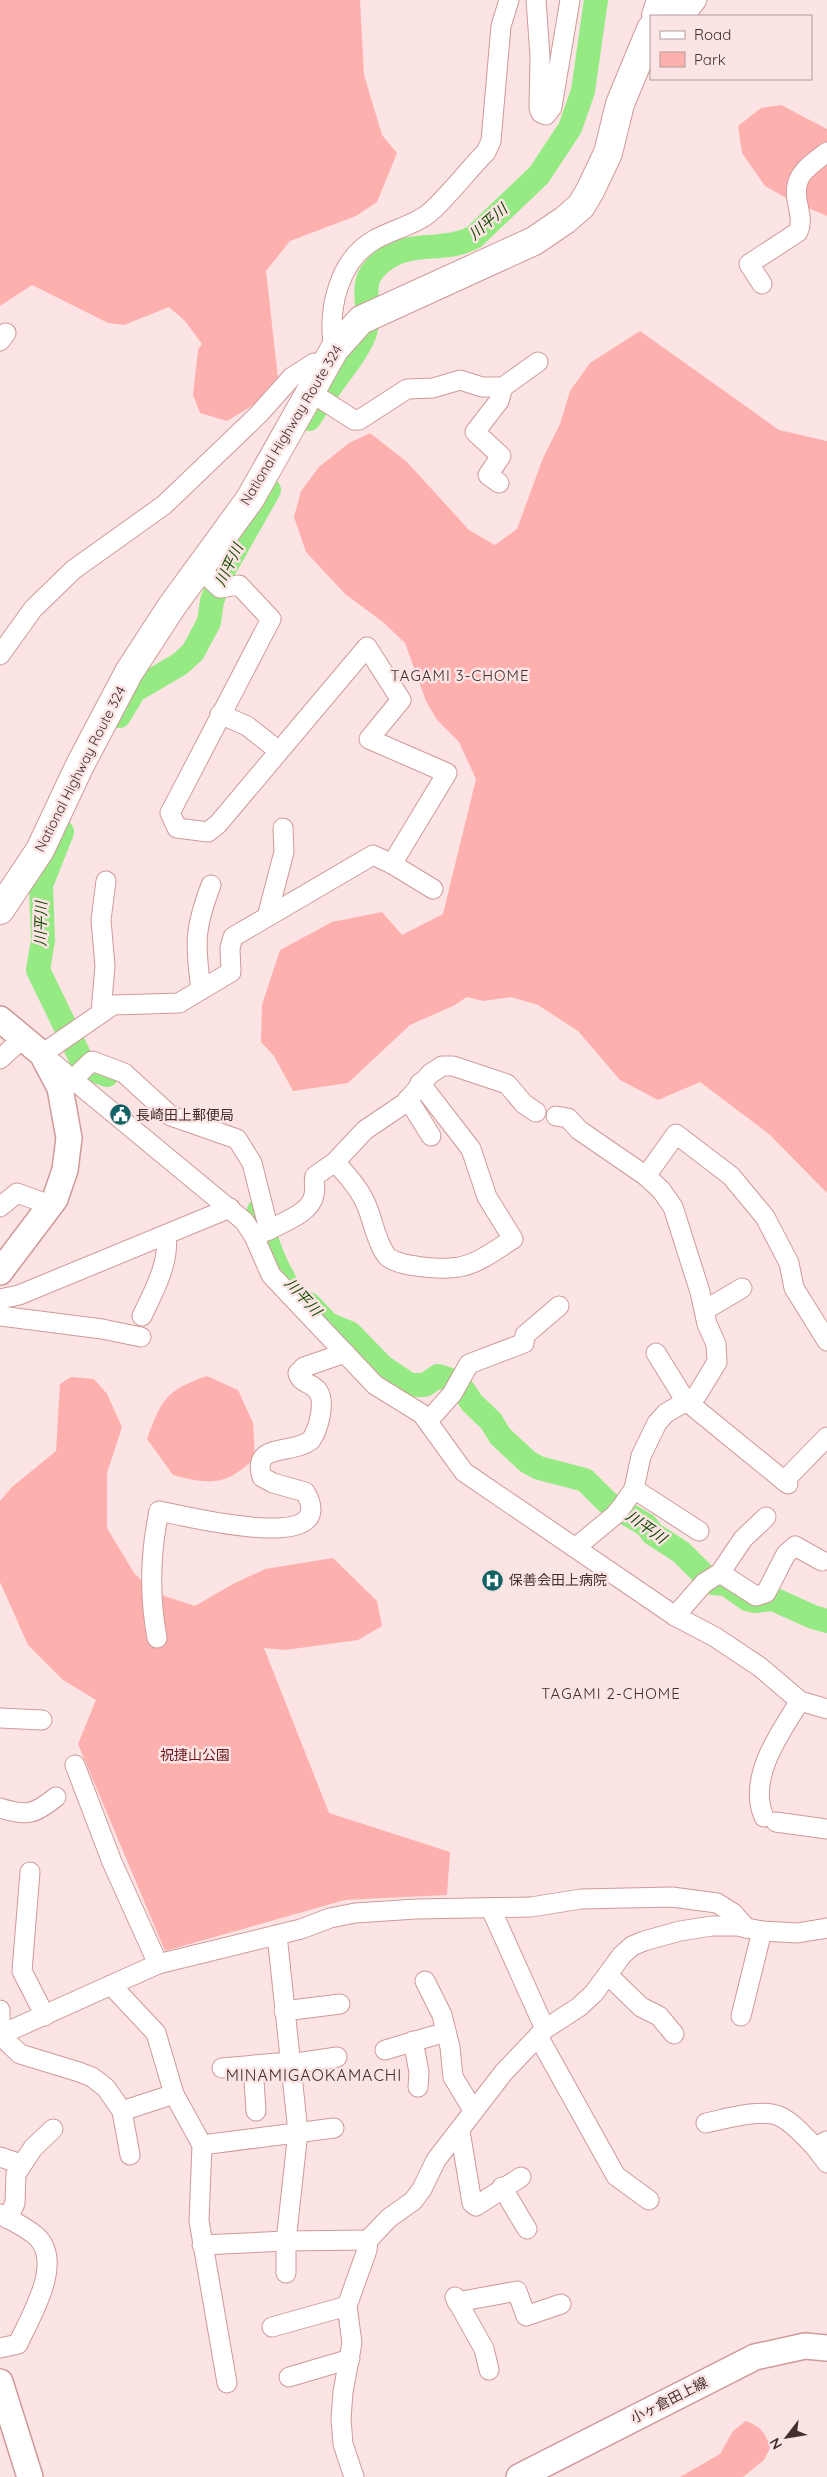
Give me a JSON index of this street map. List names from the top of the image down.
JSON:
{
  "streets": {
    "highway": ["National Highway Route 324"],
    "main road": ["小ヶ倉田上線"]
  },
  "districts": ["TAGAMI 3-CHOME", "TAGAMI 2-CHOME", "MINAMIGAOKAMACHI"],
  "water": ["川平川"],
  "parks": ["祝捷山公園"],
  "places": {
    "public building": ["長崎田上郵便局"],
    "hospital": ["保善会田上病院"]
  },
  "legend": ["Road", "Park"],
  "north": "bottom left"
}
